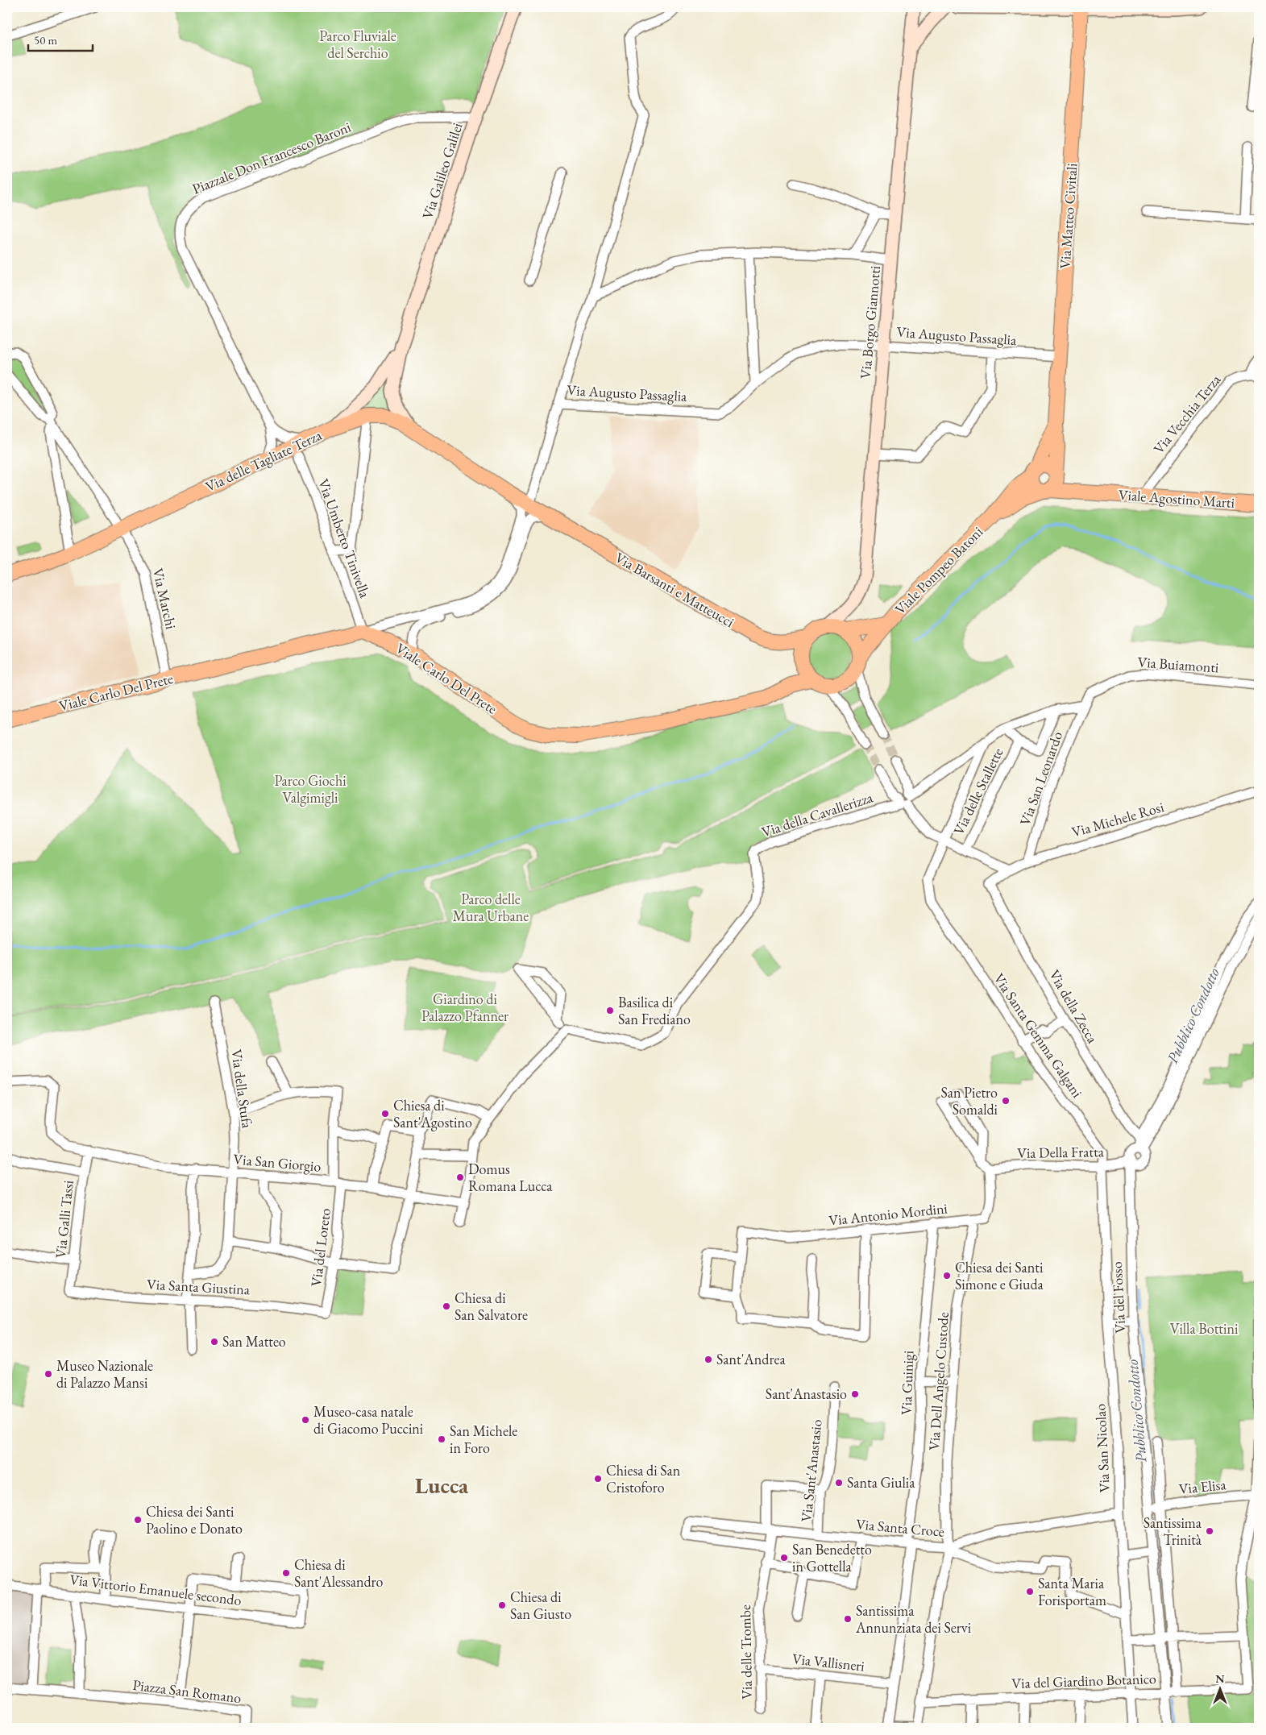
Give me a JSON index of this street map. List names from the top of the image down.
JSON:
{
  "streets": {
    "main road": [
      "Via Matteo Civitali",
      "Via delle Tagliate Terza",
      "Viale Agostino Marti",
      "Viale Pompeo Batoni",
      "Via Barsanti e Matteucci",
      "Viale Carlo Del Prete"
    ],
    "street": [
      "Piazzale Don Francesco Baroni",
      "Via Galileo Galilei",
      "Via Borgo Giannotti",
      "Via Augusto Passaglia",
      "Via Vecchia Terza",
      "Via Umberto Tinivella",
      "Via Marchi",
      "Via Buiamonti",
      "Via San Leonardo",
      "Via delle Stallette",
      "Via della Cavallerizza",
      "Via Michele Rosi",
      "Via della Zecca",
      "Via Santa Gemma Galgani",
      "Via della Stufa",
      "Via Della Fratta",
      "Via San Giorgio",
      "Via Antonio Mordini",
      "Via Galli Tassi",
      "Via del Loreto",
      "Via Santa Giustina",
      "Via del Fosso",
      "Via Dell Angelo Custode",
      "Via Guinigi",
      "Via San Nicolao",
      "Via Sant'Anastasio",
      "Via Elisa",
      "Via Santa Croce",
      "Via Vittorio Emanuele secondo",
      "Via delle Trombe",
      "Via Vallisneri",
      "Via del Giardino Botanico",
      "Piazza San Romano"
    ]
  },
  "crossings": [
    ["Piazzale Don Francesco Baroni", "Via Galileo Galilei"],
    ["Piazzale Don Francesco Baroni", "Via delle Tagliate Terza"],
    ["Via Galileo Galilei", "Via delle Tagliate Terza"],
    ["Via Galileo Galilei", "Via Barsanti e Matteucci"],
    ["Via Matteo Civitali", "Via Augusto Passaglia"],
    ["Via Matteo Civitali", "Viale Agostino Marti"],
    ["Via Matteo Civitali", "Viale Pompeo Batoni"],
    ["Via Borgo Giannotti", "Via Augusto Passaglia"],
    ["Via Borgo Giannotti", "Viale Pompeo Batoni"],
    ["Via Borgo Giannotti", "Via Barsanti e Matteucci"],
    ["Via Borgo Giannotti", "Viale Carlo Del Prete"],
    ["Via Vecchia Terza", "Viale Agostino Marti"],
    ["Via delle Tagliate Terza", "Via Barsanti e Matteucci"],
    ["Via delle Tagliate Terza", "Via Marchi"],
    ["Viale Agostino Marti", "Viale Pompeo Batoni"],
    ["Via Umberto Tinivella", "Via Barsanti e Matteucci"],
    ["Via Umberto Tinivella", "Viale Carlo Del Prete"],
    ["Viale Pompeo Batoni", "Via Barsanti e Matteucci"],
    ["Viale Pompeo Batoni", "Viale Carlo Del Prete"],
    ["Via Barsanti e Matteucci", "Viale Carlo Del Prete"],
    ["Via Marchi", "Viale Carlo Del Prete"],
    ["Via Buiamonti", "Via San Leonardo"],
    ["Via San Leonardo", "Via Michele Rosi"],
    ["Via Michele Rosi", "Via della Zecca"],
    ["Via Santa Gemma Galgani", "Via Della Fratta"],
    ["Via Santa Gemma Galgani", "Via San Nicolao"],
    ["Via della Stufa", "Via San Giorgio"],
    ["Via Della Fratta", "Via Antonio Mordini"],
    ["Via Della Fratta", "Via del Fosso"],
    ["Via Della Fratta", "Via San Nicolao"],
    ["Via San Giorgio", "Via Galli Tassi"],
    ["Via San Giorgio", "Via del Loreto"],
    ["Via Antonio Mordini", "Via Dell Angelo Custode"],
    ["Via Antonio Mordini", "Via Guinigi"],
    ["Via Galli Tassi", "Via Santa Giustina"],
    ["Via del Loreto", "Via Santa Giustina"],
    ["Via del Fosso", "Via Elisa"],
    ["Via del Fosso", "Via del Giardino Botanico"],
    ["Via Dell Angelo Custode", "Via Santa Croce"],
    ["Via Dell Angelo Custode", "Via del Giardino Botanico"],
    ["Via Guinigi", "Via Santa Croce"],
    ["Via Guinigi", "Via Vallisneri"],
    ["Via San Nicolao", "Via Santa Croce"],
    ["Via San Nicolao", "Via del Giardino Botanico"],
    ["Via Sant'Anastasio", "Via Santa Croce"],
    ["Via Sant'Anastasio", "Via delle Trombe"],
    ["Via Santa Croce", "Via delle Trombe"],
    ["Via delle Trombe", "Via Vallisneri"]
  ],
  "districts": ["Lucca"],
  "water": ["Pubblico Condotto"],
  "parks": [
    "Parco Fluviale del Serchio",
    "Parco Giochi Valgimigli",
    "Parco delle Mura Urbane",
    "Giardino di Palazzo Pfanner",
    "Villa Bottini"
  ],
  "places": [
    "Basilica di San Frediano",
    "San Pietro Somaldi",
    "Chiesa di Sant'Agostino",
    "Domus Romana Lucca",
    "Chiesa dei Santi Simone e Giuda",
    "Chiesa di San Salvatore",
    "San Matteo",
    "Sant'Andrea",
    "Museo Nazionale di Palazzo Mansi",
    "Sant'Anastasio",
    "Museo-casa natale di Giacomo Puccini",
    "San Michele in Foro",
    "Chiesa di San Cristoforo",
    "Santa Giulia",
    "Chiesa dei Santi Paolino e Donato",
    "Santissima Trinità",
    "San Benedetto in Gottella",
    "Chiesa di Sant'Alessandro",
    "Santa Maria Forisportam",
    "Chiesa di San Giusto",
    "Santissima Annunziata dei Servi"
  ],
  "scale_bar": "50 m",
  "north": "top"
}
